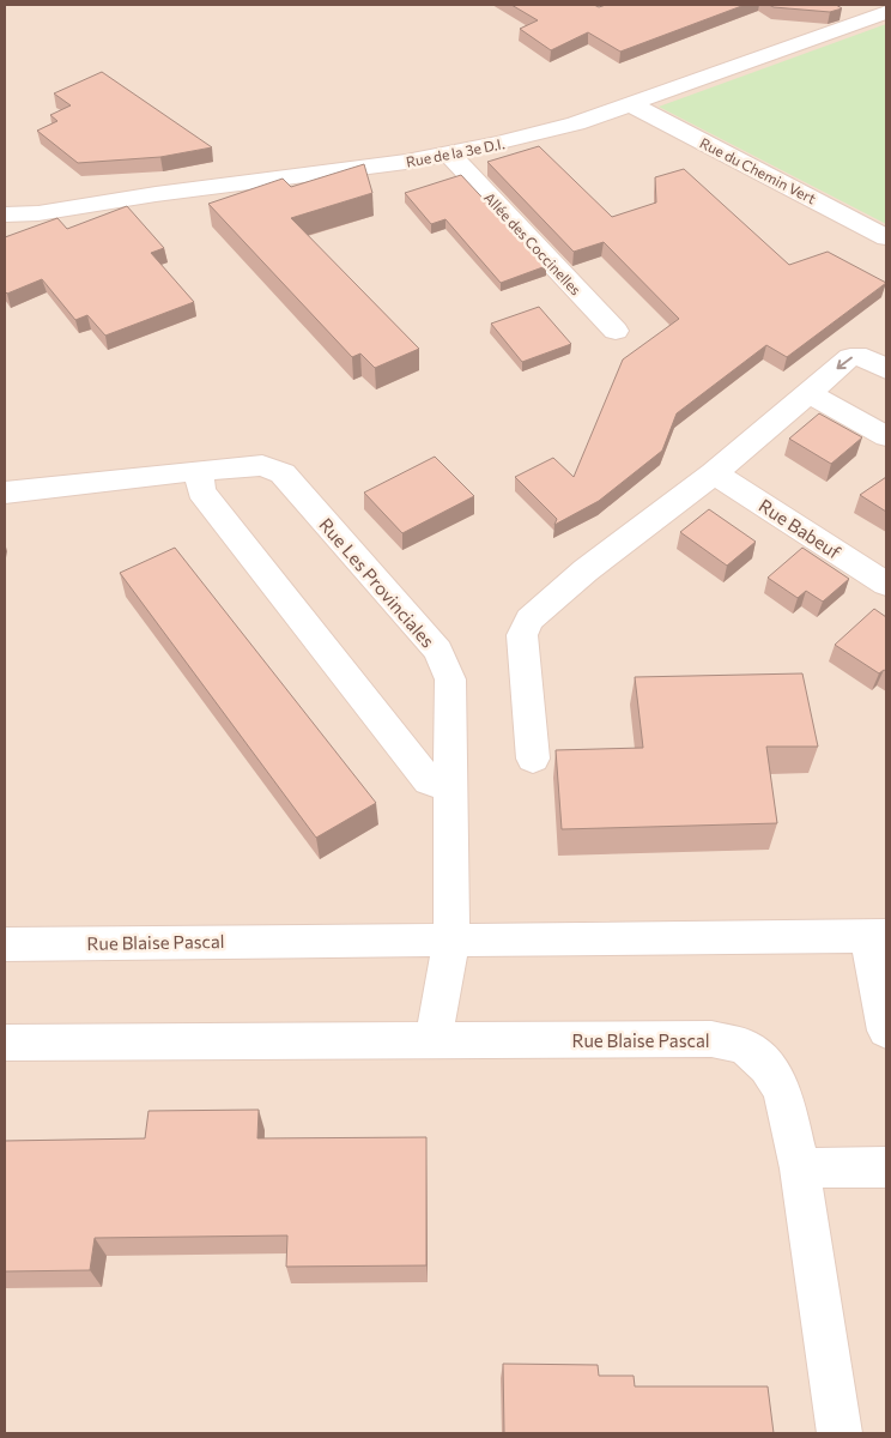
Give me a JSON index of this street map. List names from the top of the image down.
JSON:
{
  "streets": {
    "street": [
      "Rue de la 3e D.I.",
      "Rue du Chemin Vert",
      "Allée des Coccinelles",
      "Rue Babeuf",
      "Rue Les Provinciales",
      "Rue Blaise Pascal"
    ]
  },
  "crossings": [
    ["Rue de la 3e D.I.", "Rue du Chemin Vert"],
    ["Rue de la 3e D.I.", "Allée des Coccinelles"],
    ["Rue Les Provinciales", "Rue Blaise Pascal"]
  ]
}
